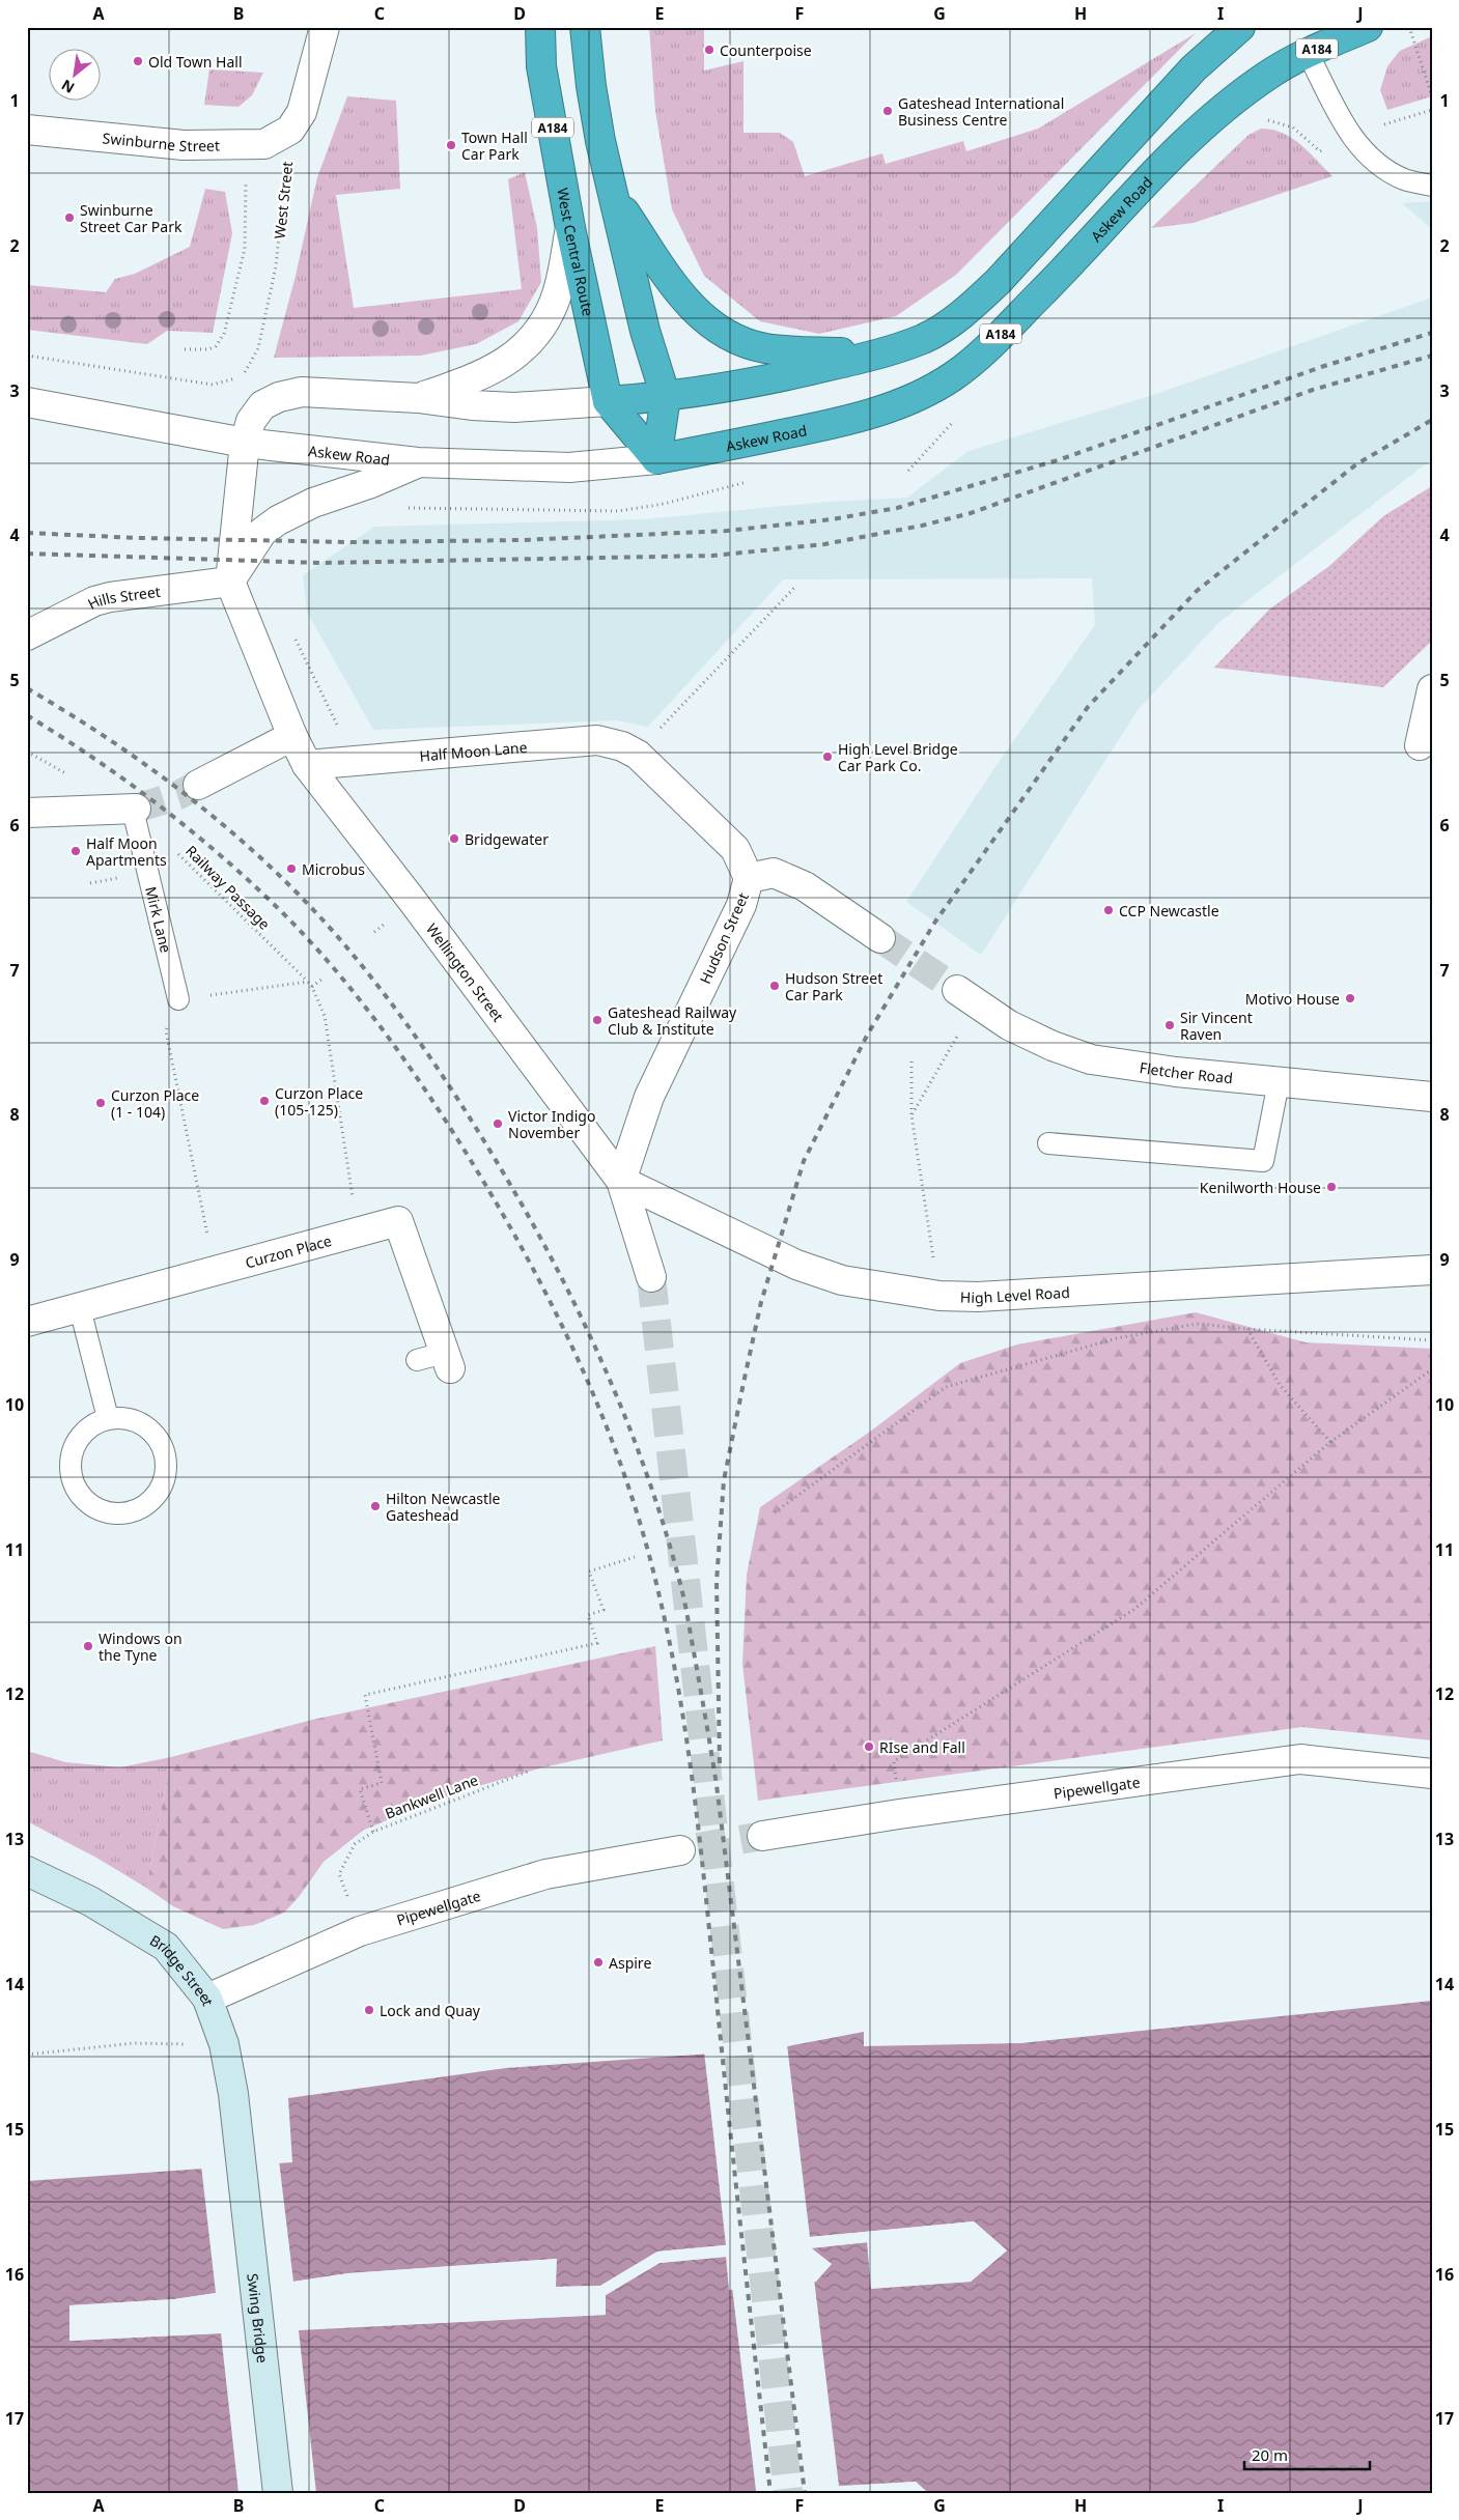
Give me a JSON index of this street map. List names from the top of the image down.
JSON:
{
  "streets": {
    "highway": ["A184", "Askew Road", "West Central Route"],
    "street": [
      "Swinburne Street",
      "Hills Street",
      "Half Moon Lane",
      "Hudson Street",
      "Wellington Street",
      "Fletcher Road",
      "Curzon Place",
      "High Level Road",
      "Pipewellgate",
      "Bridge Street",
      "Swing Bridge"
    ],
    "lane": ["Mirk Lane"],
    "path": ["West Street", "Railway Passage", "Bankwell Lane"]
  },
  "crossings": [
    ["A184", "Askew Road"],
    ["A184", "West Central Route"],
    ["Swinburne Street", "West Street"],
    ["Askew Road", "West Central Route"],
    ["Hills Street", "Wellington Street"],
    ["Half Moon Lane", "Hudson Street"],
    ["Half Moon Lane", "Wellington Street"],
    ["Hudson Street", "Wellington Street"],
    ["Hudson Street", "High Level Road"],
    ["Wellington Street", "High Level Road"],
    ["Pipewellgate", "Bridge Street"],
    ["Bridge Street", "Swing Bridge"]
  ],
  "places": [
    "Counterpoise",
    "Old Town Hall",
    "Gateshead International Business Centre",
    "Town Hall Car Park",
    "Swinburne Street Car Park",
    "High Level Bridge Car Park Co.",
    "Bridgewater",
    "Half Moon Apartments",
    "Microbus",
    "CCP Newcastle",
    "Hudson Street Car Park",
    "Motivo House",
    "Gateshead Railway Club & Institute",
    "Sir Vincent Raven",
    "Curzon Place (105-125)",
    "Curzon Place (1 - 104)",
    "Victor Indigo November",
    "Kenilworth House",
    "Hilton Newcastle Gateshead",
    "Windows on the Tyne",
    "RIse and Fall",
    "Aspire",
    "Lock and Quay"
  ],
  "scale_bar": "20 m",
  "north": "bottom left",
  "grid": {
    "columns": [
      "A",
      "B",
      "C",
      "D",
      "E",
      "F",
      "G",
      "H",
      "I",
      "J"
    ],
    "rows": [
      "1",
      "2",
      "3",
      "4",
      "5",
      "6",
      "7",
      "8",
      "9",
      "10",
      "11",
      "12",
      "13",
      "14",
      "15",
      "16",
      "17"
    ]
  }
}
